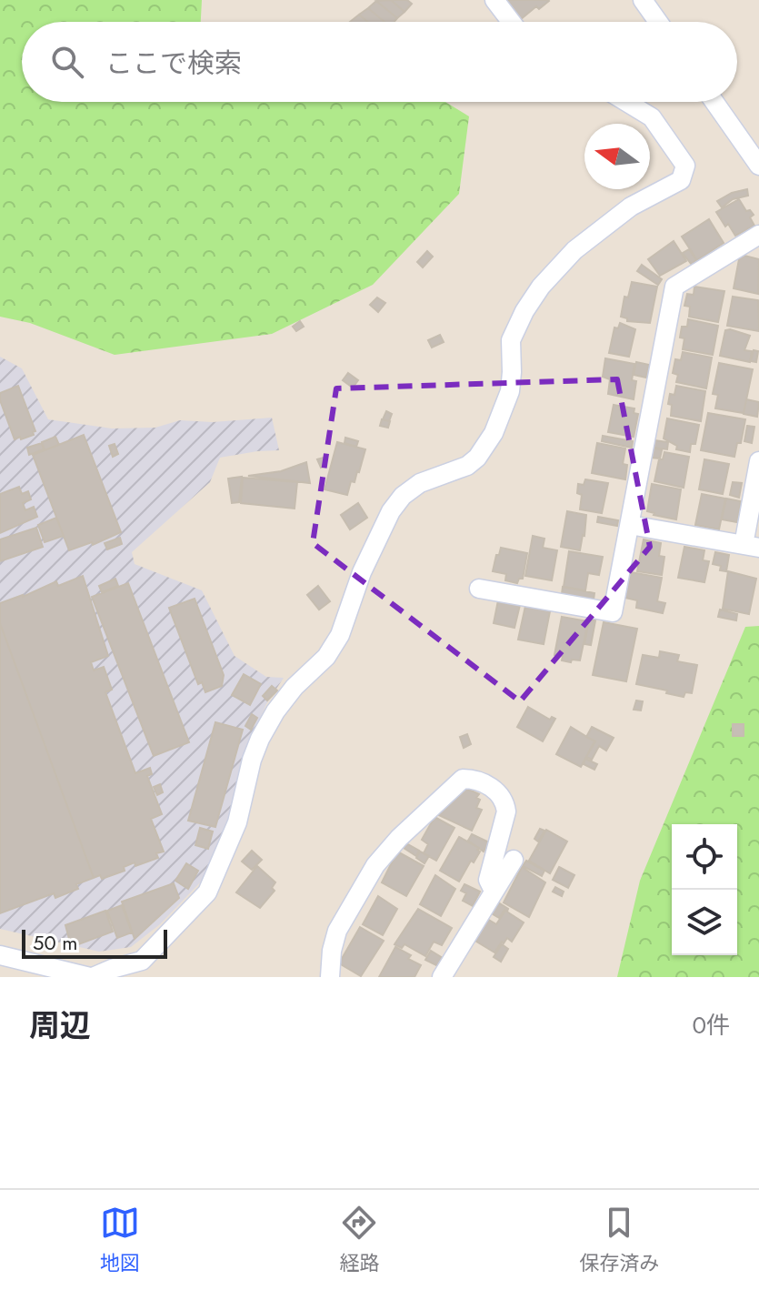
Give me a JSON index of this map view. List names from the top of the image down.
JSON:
{
  "scale_bar": "50 m",
  "north": "left",
  "page": {
    "search": "ここで検索",
    "scale": "50 m",
    "heading": ["周辺", "0件"],
    "nav": ["地図", "経路", "保存済み"]
  }
}
